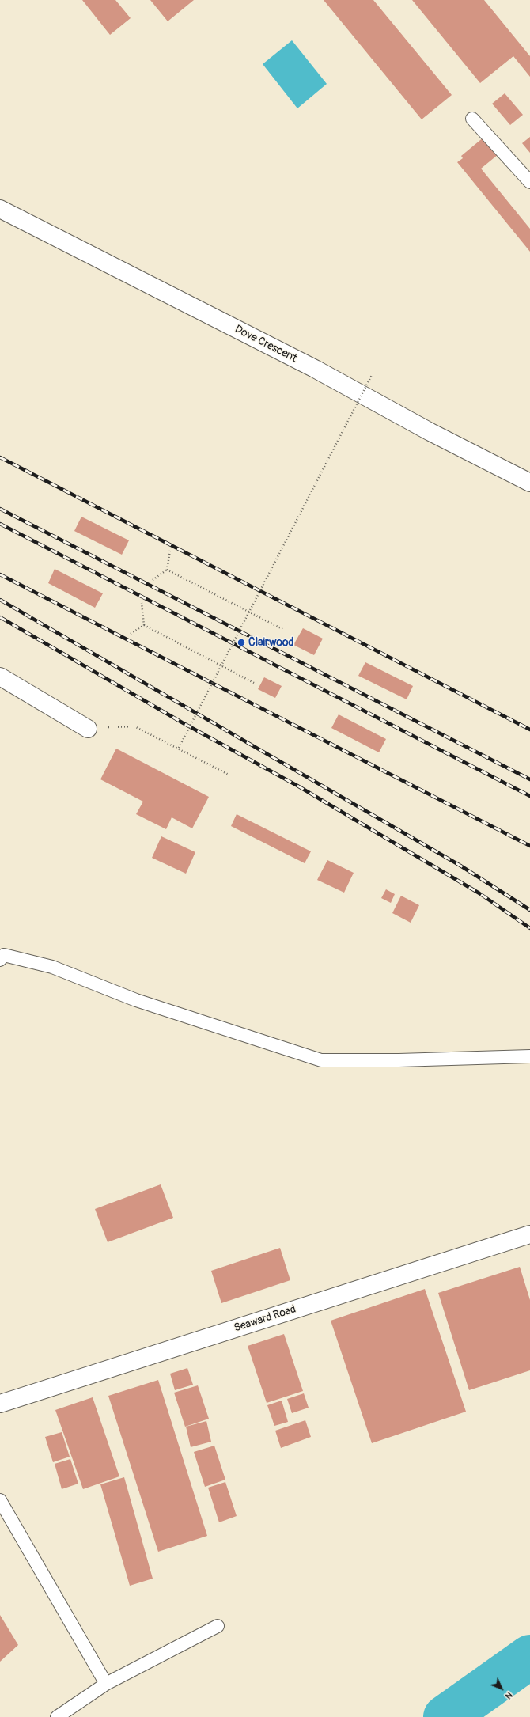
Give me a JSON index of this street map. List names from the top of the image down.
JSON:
{
  "streets": {
    "street": ["Dove Crescent", "Seaward Road"]
  },
  "places": ["Clairwood"],
  "north": "bottom right"
}
